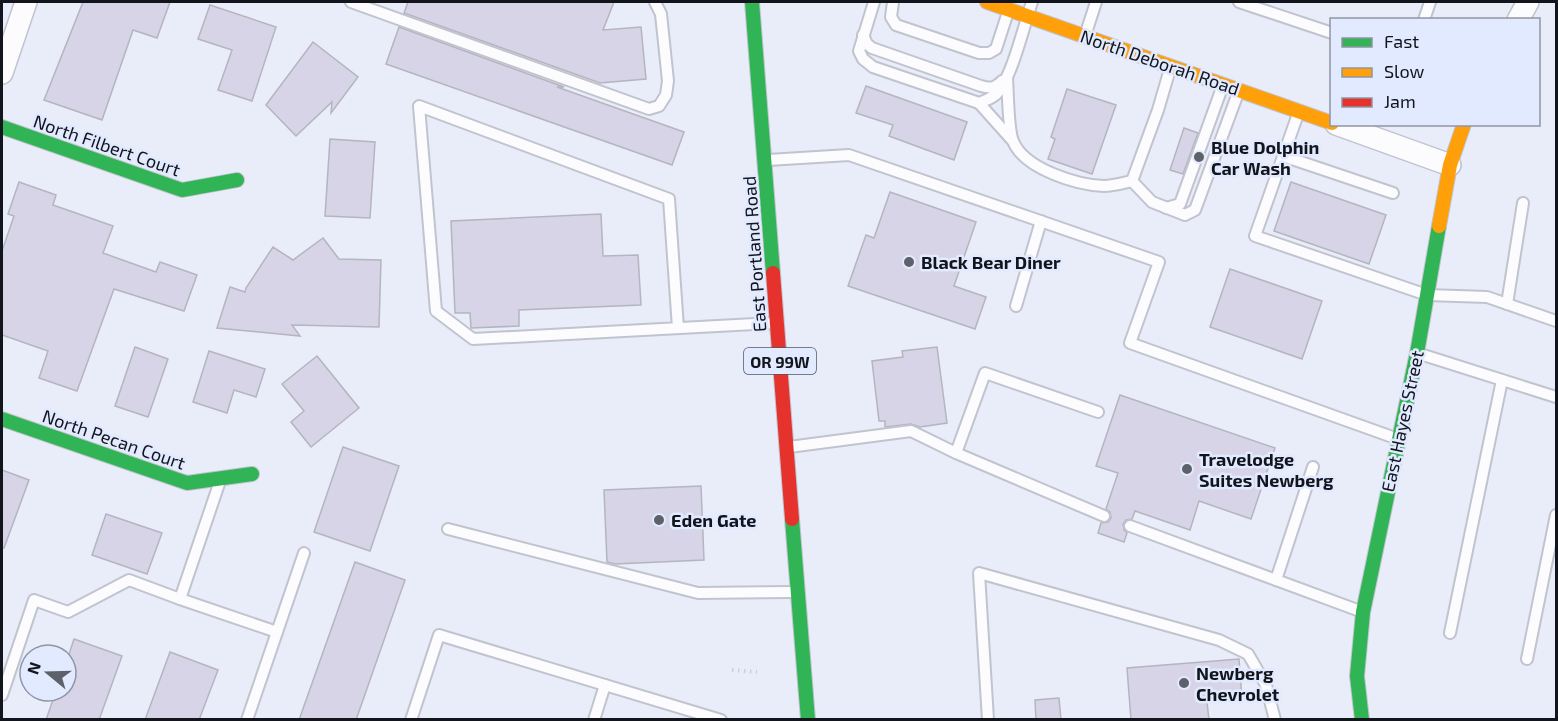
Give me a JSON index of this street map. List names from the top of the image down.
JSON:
{
  "streets": {
    "street": [
      "North Deborah Road",
      "North Filbert Court",
      "East Portland Road",
      "OR 99W",
      "East Hayes Street",
      "North Pecan Court"
    ]
  },
  "places": [
    "Blue Dolphin Car Wash",
    "Black Bear Diner",
    "Travelodge Suites Newberg",
    "Eden Gate",
    "Newberg Chevrolet"
  ],
  "legend": ["Fast", "Slow", "Jam"],
  "north": "left"
}
